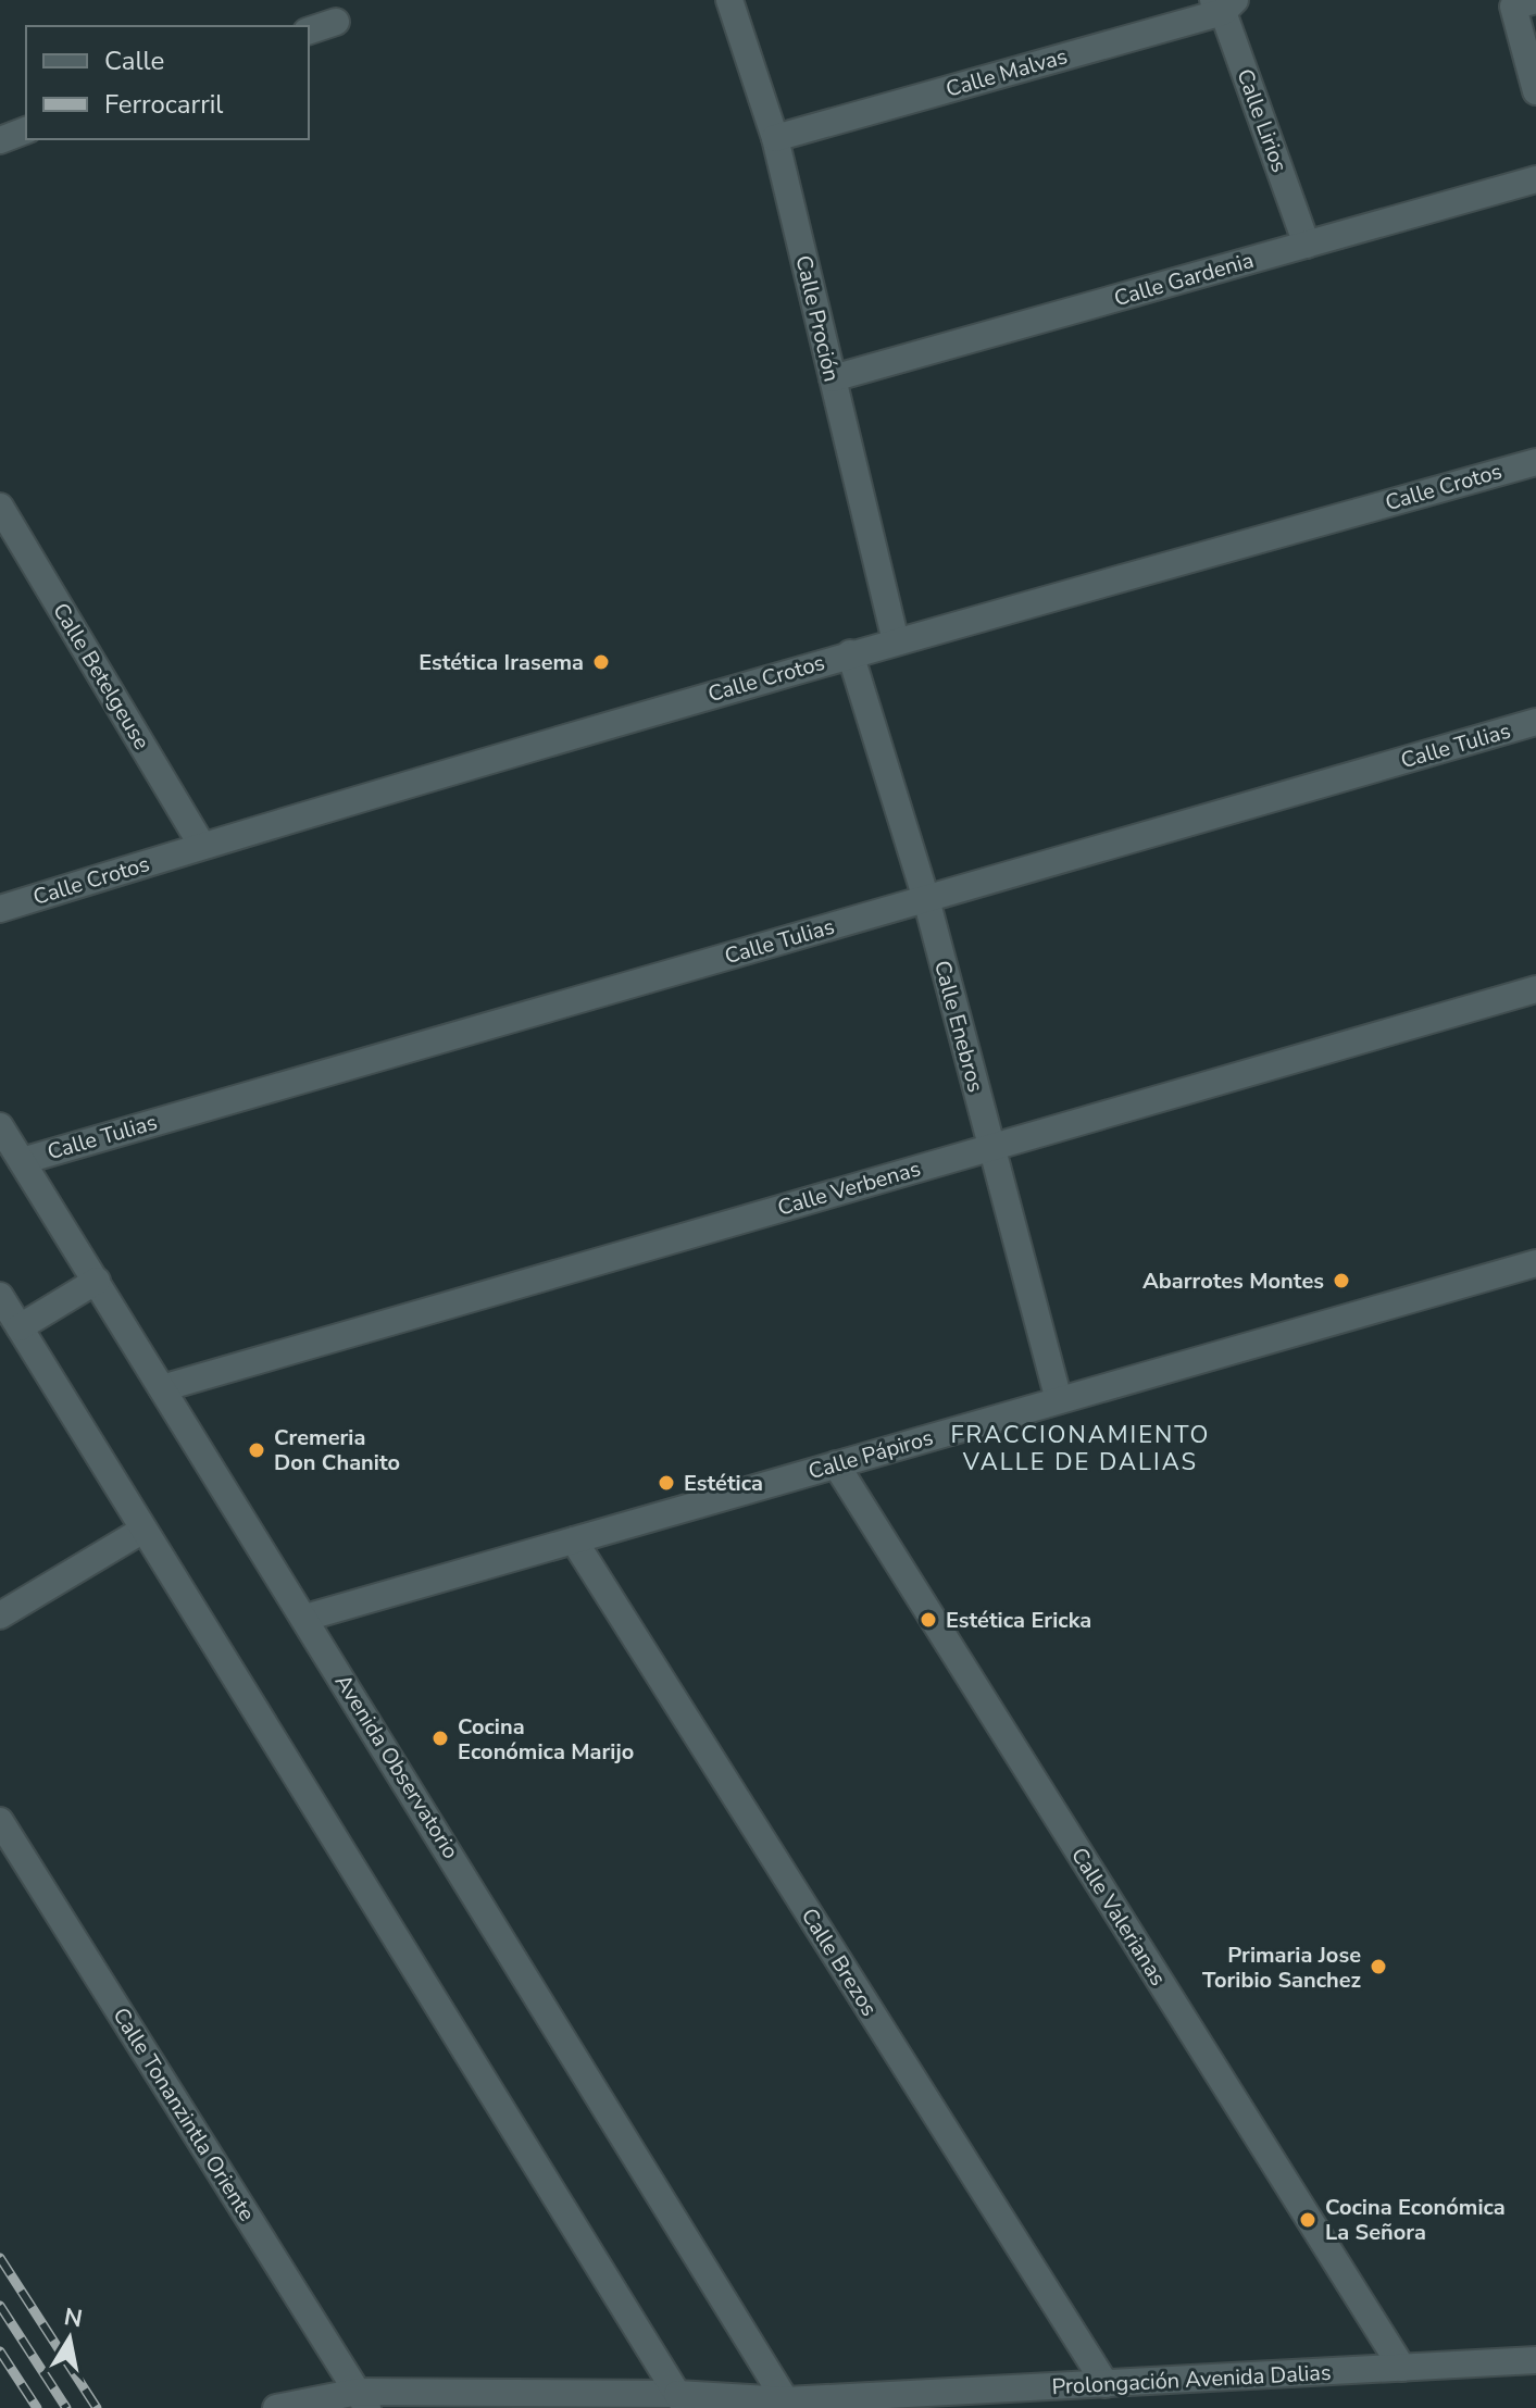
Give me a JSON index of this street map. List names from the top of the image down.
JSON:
{
  "streets": {
    "street": [
      "Calle Malvas",
      "Calle Lirios",
      "Calle Gardenia",
      "Calle Proción",
      "Calle Crotos",
      "Calle Betelgeuse",
      "Calle Tulias",
      "Calle Enebros",
      "Calle Verbenas",
      "Calle Pápiros",
      "Avenida Observatorio",
      "Calle Valerianas",
      "Calle Brezos",
      "Calle Tonanzintla Oriente",
      "Prolongación Avenida Dalias"
    ]
  },
  "crossings": [
    ["Calle Malvas", "Calle Lirios"],
    ["Calle Malvas", "Calle Proción"],
    ["Calle Lirios", "Calle Gardenia"],
    ["Calle Gardenia", "Calle Proción"],
    ["Calle Proción", "Calle Crotos"],
    ["Calle Crotos", "Calle Betelgeuse"],
    ["Calle Crotos", "Calle Enebros"],
    ["Calle Tulias", "Calle Enebros"],
    ["Calle Tulias", "Avenida Observatorio"],
    ["Calle Enebros", "Calle Verbenas"],
    ["Calle Enebros", "Calle Pápiros"],
    ["Calle Verbenas", "Avenida Observatorio"],
    ["Calle Pápiros", "Avenida Observatorio"],
    ["Calle Pápiros", "Calle Valerianas"],
    ["Calle Pápiros", "Calle Brezos"],
    ["Avenida Observatorio", "Prolongación Avenida Dalias"],
    ["Calle Valerianas", "Prolongación Avenida Dalias"],
    ["Calle Brezos", "Prolongación Avenida Dalias"],
    ["Calle Tonanzintla Oriente", "Prolongación Avenida Dalias"]
  ],
  "districts": ["FRACCIONAMIENTO VALLE DE DALIAS"],
  "places": [
    "Estética Irasema",
    "Abarrotes Montes",
    "Cremeria Don Chanito",
    "Estética",
    "Estética Ericka",
    "Cocina Económica Marijo",
    "Primaria Jose Toribio Sanchez",
    "Cocina Económica La Señora"
  ],
  "legend": ["Calle", "Ferrocarril"],
  "north": "top"
}
